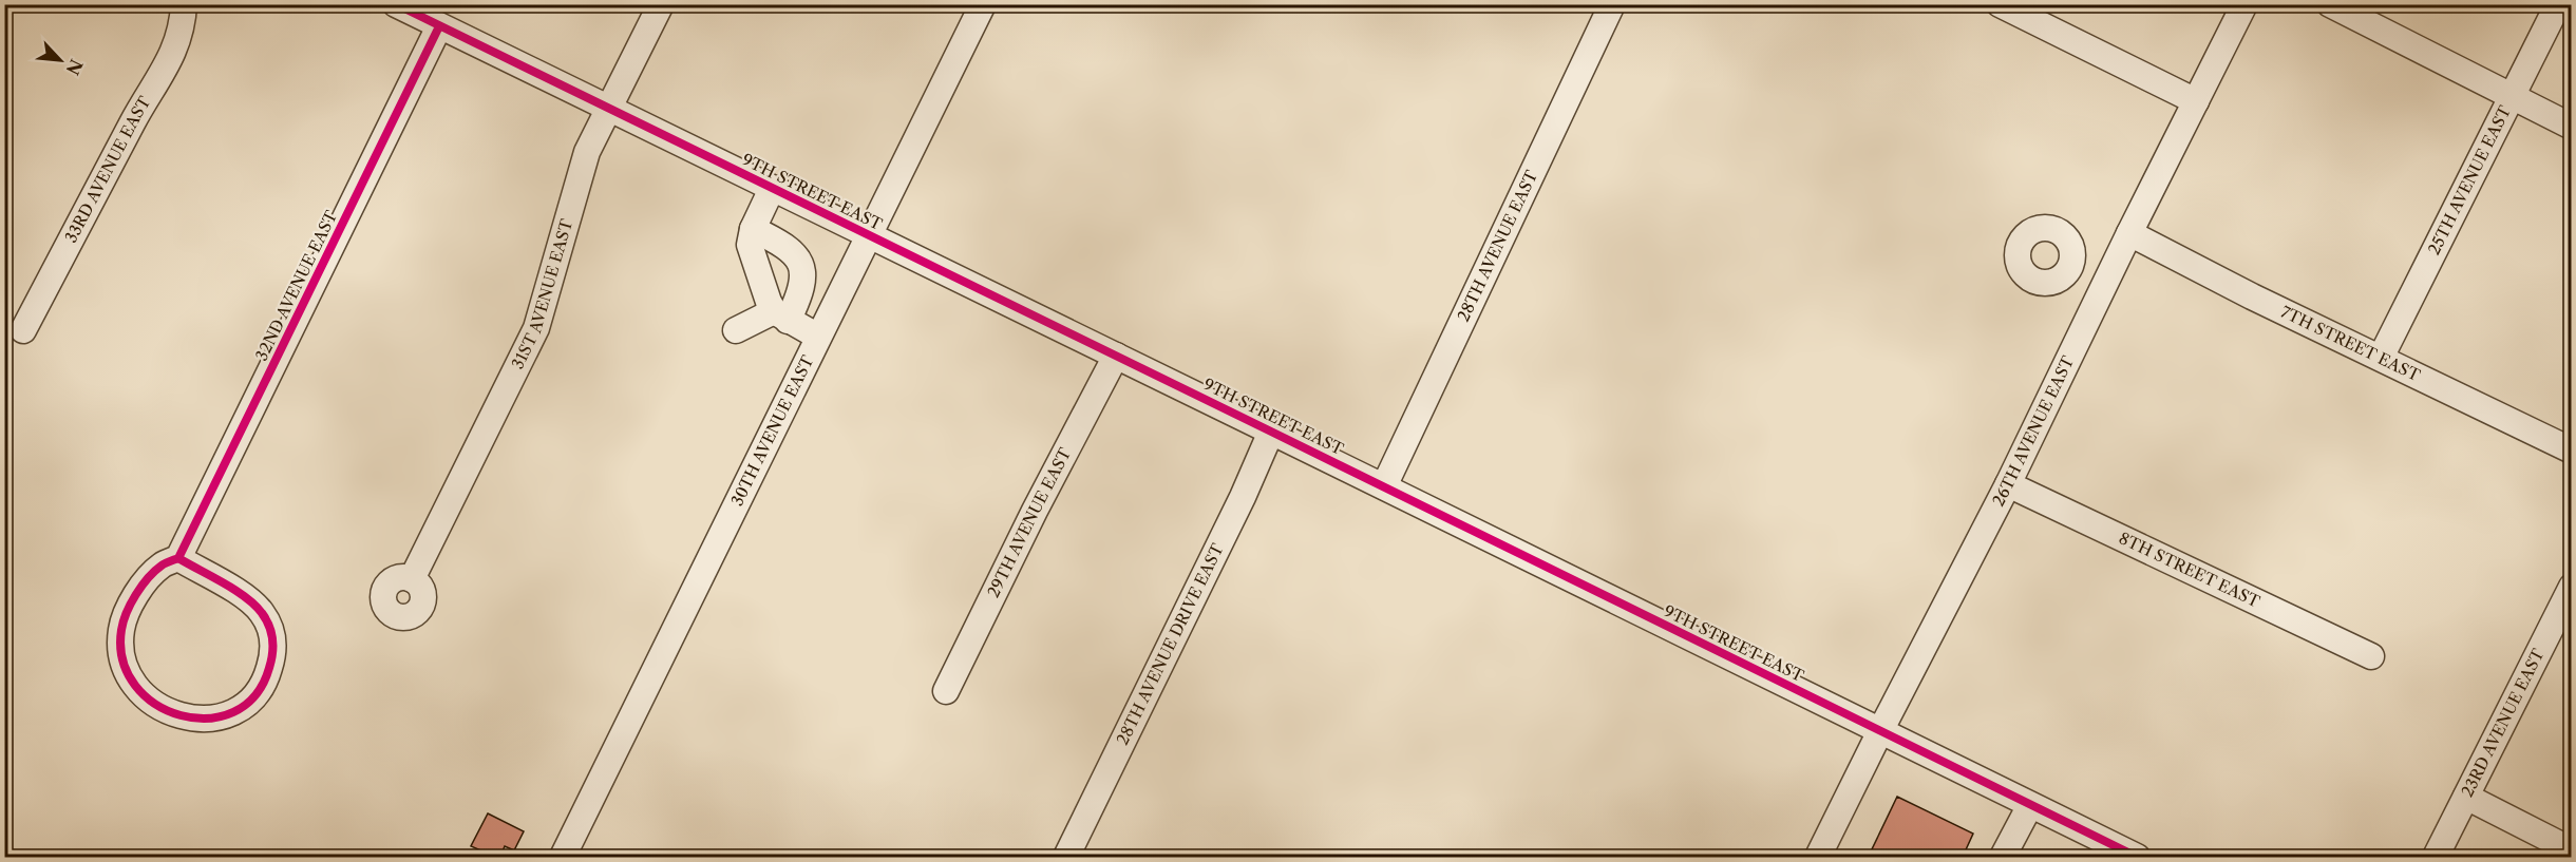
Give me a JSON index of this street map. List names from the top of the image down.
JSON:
{
  "streets": {
    "street": [
      "33RD AVENUE EAST",
      "25TH AVENUE EAST",
      "9TH STREET EAST",
      "28TH AVENUE EAST",
      "32ND AVENUE EAST",
      "31ST AVENUE EAST",
      "7TH STREET EAST",
      "30TH AVENUE EAST",
      "26TH AVENUE EAST",
      "29TH AVENUE EAST",
      "8TH STREET EAST",
      "28TH AVENUE DRIVE EAST",
      "23RD AVENUE EAST"
    ]
  },
  "crossings": [
    ["25TH AVENUE EAST", "7TH STREET EAST"],
    ["9TH STREET EAST", "28TH AVENUE EAST"],
    ["9TH STREET EAST", "32ND AVENUE EAST"],
    ["9TH STREET EAST", "31ST AVENUE EAST"],
    ["9TH STREET EAST", "30TH AVENUE EAST"],
    ["9TH STREET EAST", "26TH AVENUE EAST"],
    ["9TH STREET EAST", "29TH AVENUE EAST"],
    ["9TH STREET EAST", "28TH AVENUE DRIVE EAST"],
    ["7TH STREET EAST", "26TH AVENUE EAST"],
    ["26TH AVENUE EAST", "8TH STREET EAST"]
  ],
  "north": "bottom right"
}
